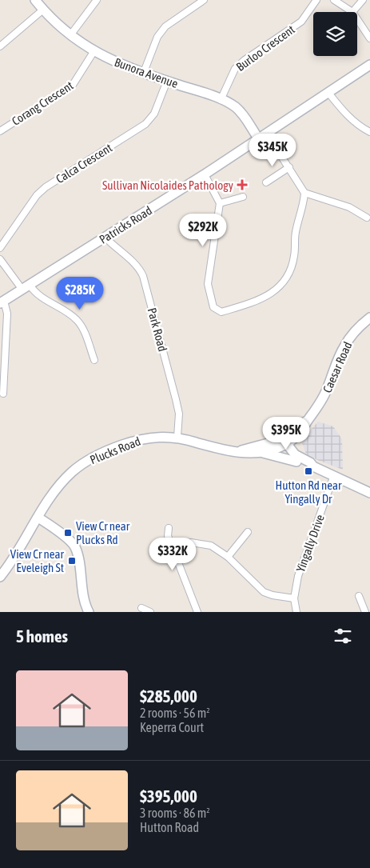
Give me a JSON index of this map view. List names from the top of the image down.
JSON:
{
  "streets": {
    "street": [
      "Burloo Crescent",
      "Bunora Avenue",
      "Corang Crescent",
      "Calca Crescent",
      "Patricks Road",
      "Park Road",
      "Caesar Road",
      "Plucks Road",
      "Yingally Drive"
    ]
  },
  "crossings": [
    ["Burloo Crescent", "Bunora Avenue"],
    ["Bunora Avenue", "Corang Crescent"],
    ["Bunora Avenue", "Calca Crescent"],
    ["Bunora Avenue", "Patricks Road"],
    ["Patricks Road", "Park Road"],
    ["Park Road", "Plucks Road"],
    ["Caesar Road", "Plucks Road"]
  ],
  "places": {
    "health": ["Sullivan Nicolaides Pathology"],
    "transit": ["Hutton Rd near Yingally Dr", "View Cr near Plucks Rd", "View Cr near Eveleigh St"]
  },
  "page": {
    "price": [
      "$345K",
      "$292K",
      "$285K",
      "$395K",
      "$332K"
    ],
    "heading": "5 homes",
    "list": [
      {
        "name": "$285,000",
        "note": "2 rooms · 56 m² · Keperra Court"
      },
      {
        "name": "$395,000",
        "note": "3 rooms · 86 m² · Hutton Road"
      }
    ]
  }
}
